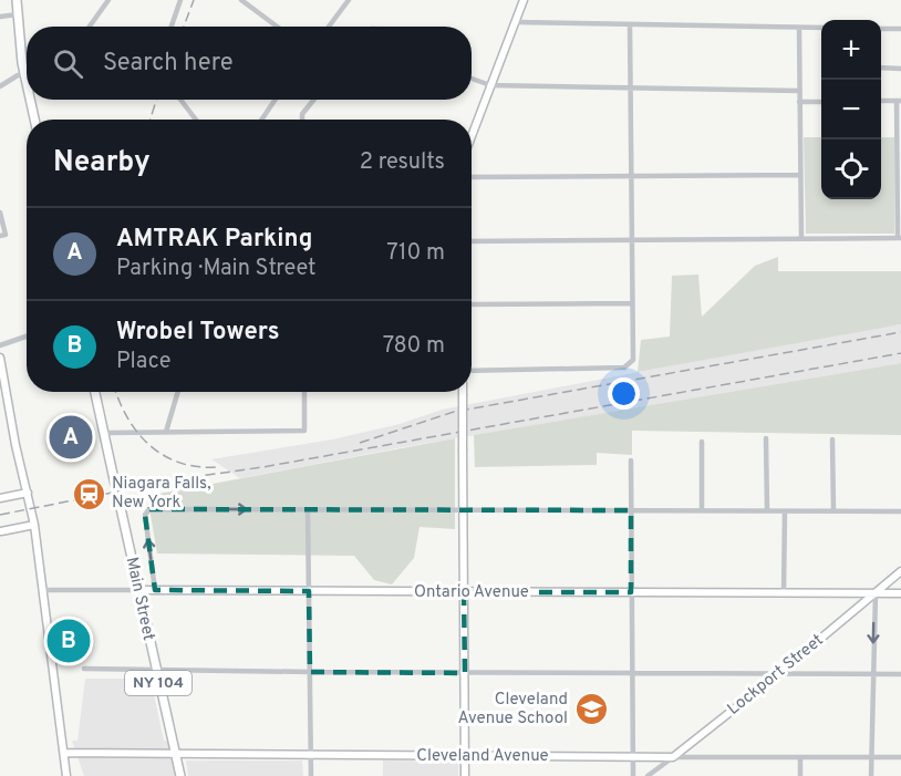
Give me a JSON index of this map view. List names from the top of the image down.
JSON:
{
  "streets": {
    "main road": ["Main Street", "NY 104"],
    "street": ["Ontario Avenue", "Lockport Street", "Cleveland Avenue"]
  },
  "crossings": [
    ["Ontario Avenue", "Main Street"],
    ["Ontario Avenue", "Lockport Street"],
    ["Main Street", "Cleveland Avenue"],
    ["Lockport Street", "Cleveland Avenue"]
  ],
  "places": {
    "station": ["Niagara Falls, New York"],
    "school or university": ["Cleveland Avenue School"]
  },
  "page": {
    "map_buttons": ["+", "−"],
    "search": "Search here",
    "heading": ["Nearby", "2 results"],
    "list": [
      {
        "mark": "A",
        "name": "AMTRAK Parking",
        "note": "Parking · Main Street",
        "value": "710 m"
      },
      {
        "mark": "B",
        "name": "Wrobel Towers",
        "note": "Place",
        "value": "780 m"
      }
    ],
    "pins": ["A", "B"]
  }
}
